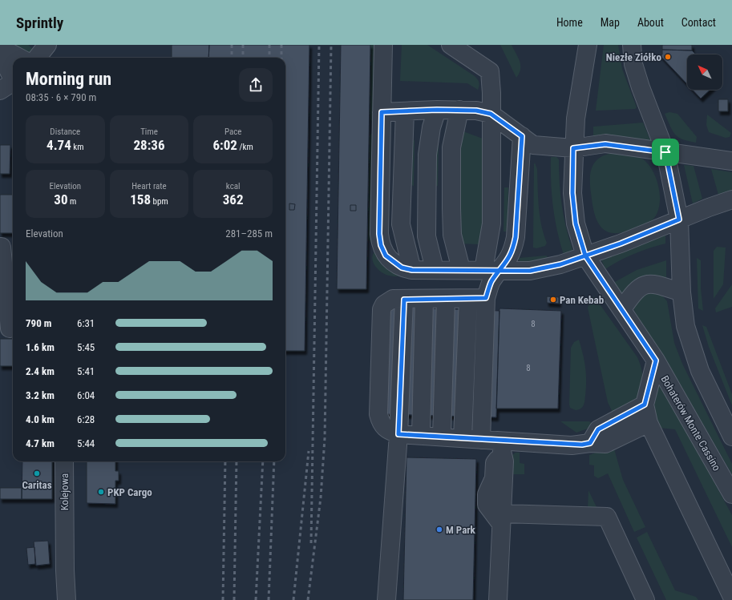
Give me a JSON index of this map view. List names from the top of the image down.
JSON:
{
  "streets": {
    "street": ["Bohaterów Monte Cassino", "Kolejowa"]
  },
  "places": [
    "Niezłe Ziółko",
    "Pan Kebab",
    "Caritas",
    "PKP Cargo",
    "M Park"
  ],
  "house_numbers": ["8", "8"],
  "north": "top left",
  "page": {
    "header": "Sprintly",
    "nav": [
      "Home",
      "Map",
      "About",
      "Contact"
    ],
    "heading": ["Morning run", "08:35 · 6 × 790 m"],
    "stats": [
      ["Distance", "4.74 km"],
      ["Time", "28:36"],
      ["Pace", "6:02 /km"],
      ["Elevation", "30 m"],
      ["Heart rate", "158 bpm"],
      ["kcal", "362"]
    ],
    "chart": ["Elevation", "281–285 m"],
    "list": [
      {
        "name": "790 m",
        "note": "6:31"
      },
      {
        "name": "1.6 km",
        "note": "5:45"
      },
      {
        "name": "2.4 km",
        "note": "5:41"
      },
      {
        "name": "3.2 km",
        "note": "6:04"
      },
      {
        "name": "4.0 km",
        "note": "6:28"
      },
      {
        "name": "4.7 km",
        "note": "5:44"
      }
    ]
  }
}
